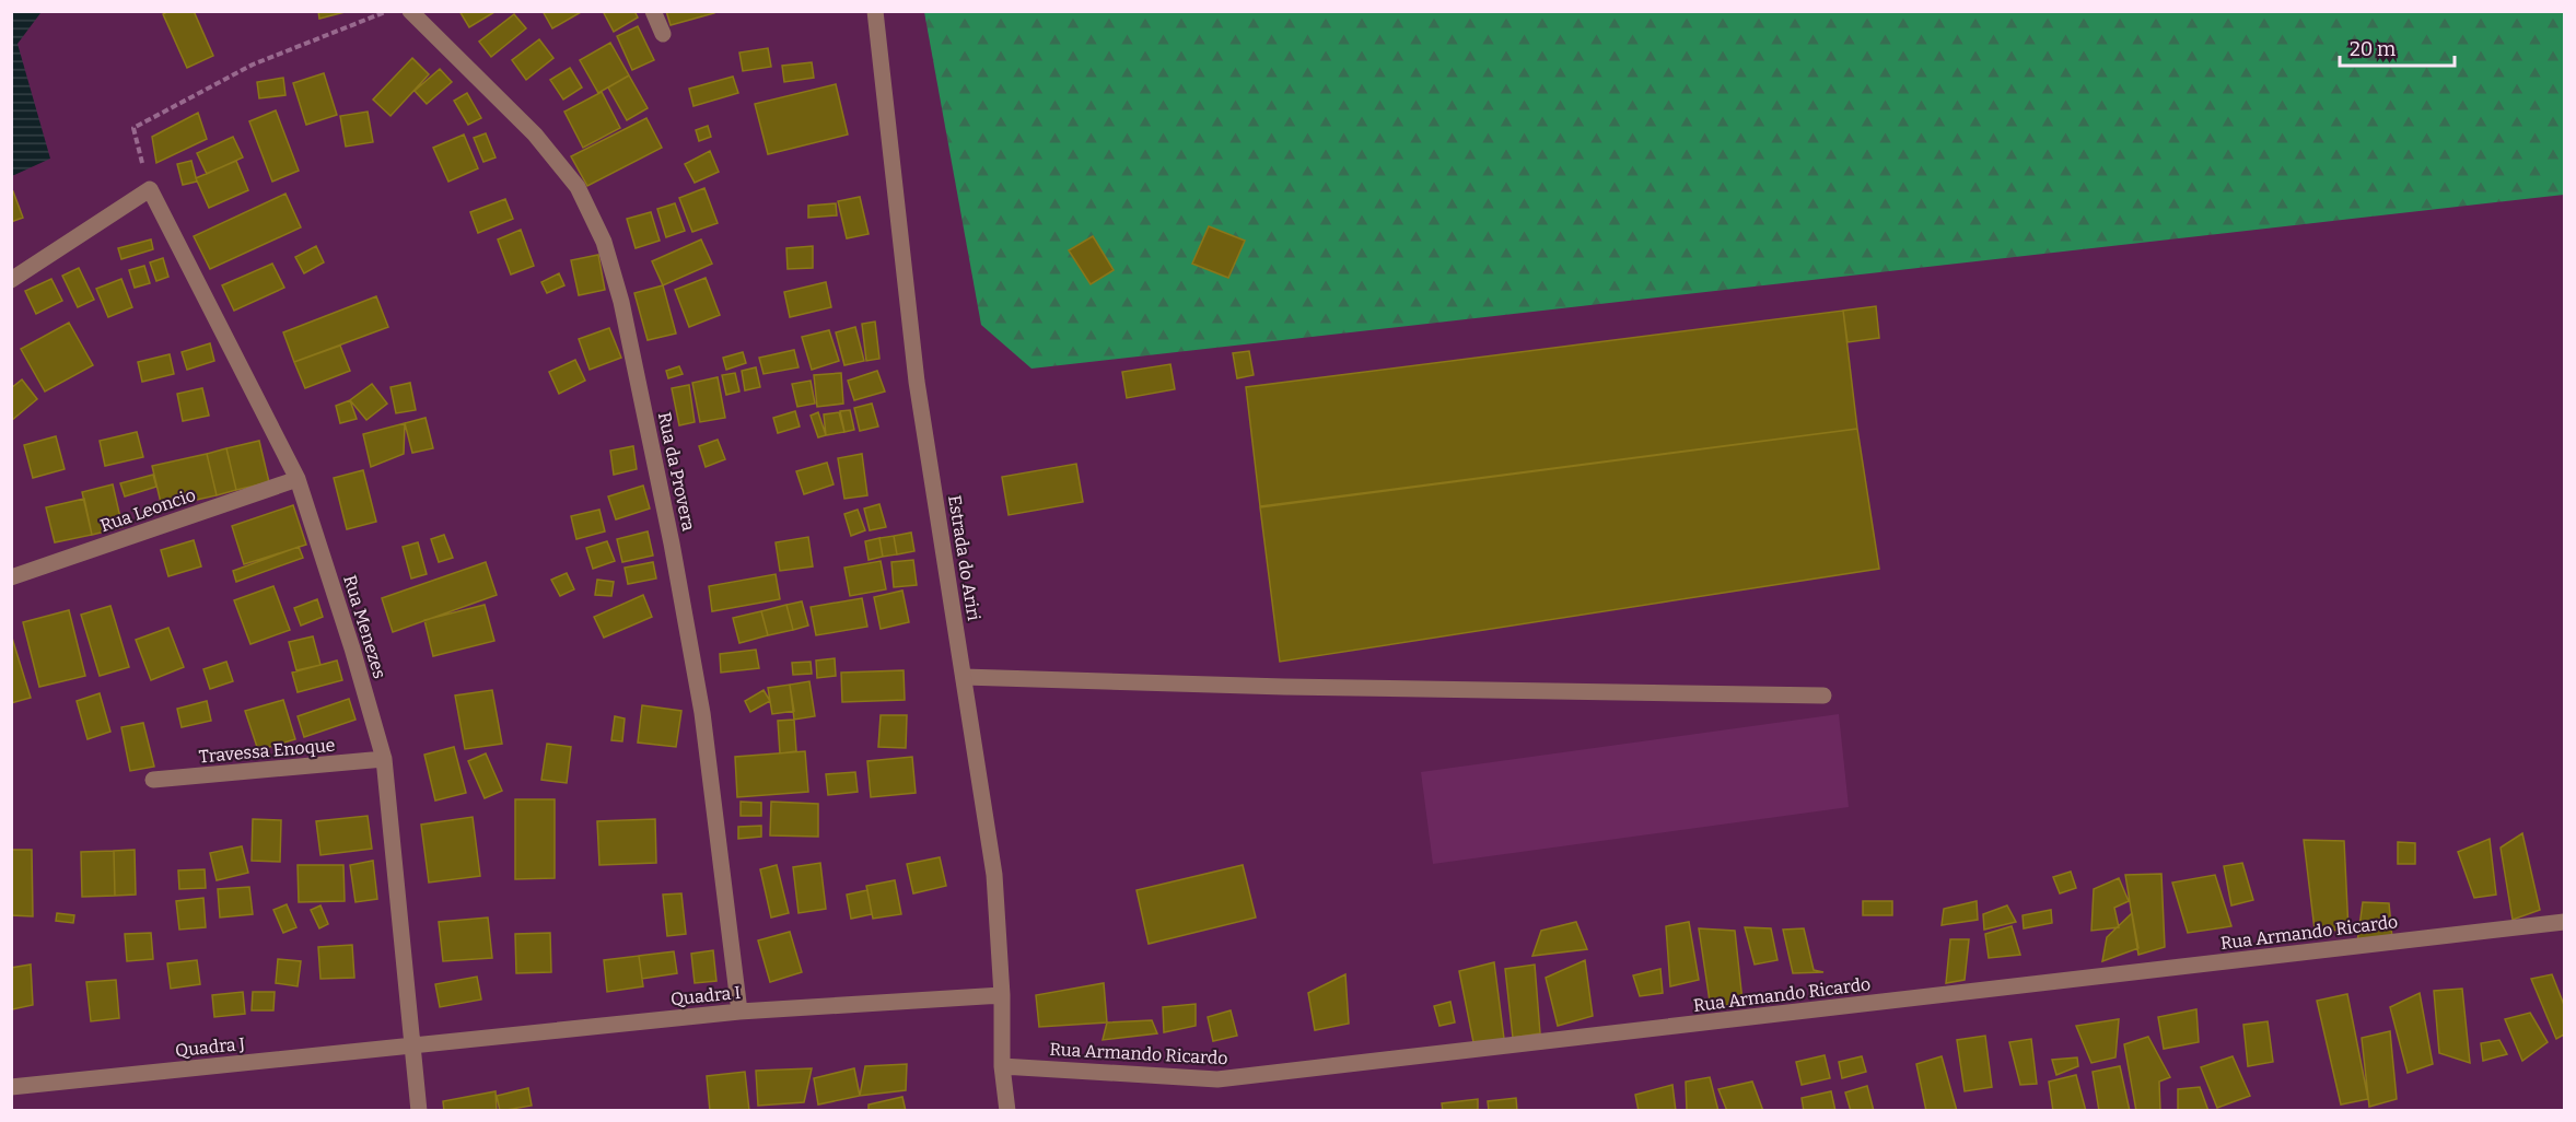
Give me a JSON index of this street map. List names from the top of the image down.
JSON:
{
  "streets": {
    "street": [
      "Rua da Provera",
      "Rua Leoncio",
      "Estrada do Ariri",
      "Rua Menezes",
      "Travessa Enoque",
      "Rua Armando Ricardo",
      "Quadra I",
      "Quadra J"
    ]
  },
  "crossings": [
    ["Rua da Provera", "Quadra I"],
    ["Rua Leoncio", "Rua Menezes"],
    ["Estrada do Ariri", "Rua Armando Ricardo"],
    ["Estrada do Ariri", "Quadra I"],
    ["Rua Menezes", "Travessa Enoque"],
    ["Rua Menezes", "Quadra I"],
    ["Rua Menezes", "Quadra J"],
    ["Quadra I", "Quadra J"]
  ],
  "scale_bar": "20 m"
}
